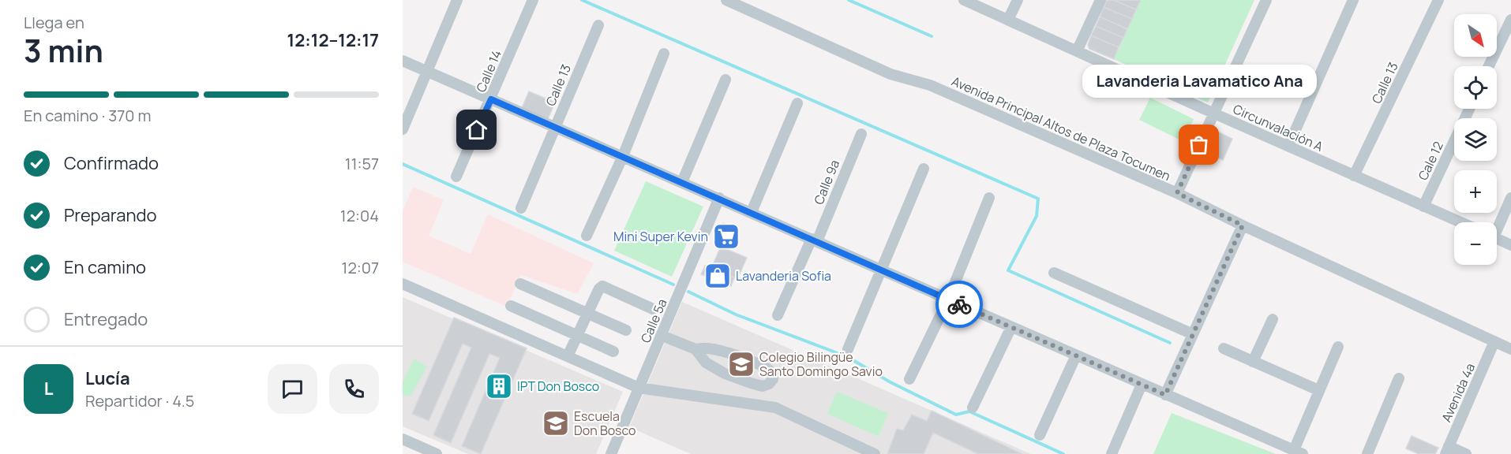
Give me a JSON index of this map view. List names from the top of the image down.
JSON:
{
  "streets": {
    "street": [
      "Calle 14",
      "Calle 13",
      "Circunvalación A",
      "Avenida Principal Altos de Plaza Tocumen",
      "Cale 12",
      "Calle 9a",
      "Calle 5a",
      "Avenida 4a"
    ]
  },
  "crossings": [
    ["Calle 13", "Circunvalación A"],
    ["Circunvalación A", "Cale 12"],
    ["Avenida Principal Altos de Plaza Tocumen", "Avenida 4a"]
  ],
  "places": {
    "other": ["Lavanderia Lavamatico Ana"],
    "supermarket": ["Mini Super Kevin"],
    "shop": ["Lavanderia Sofia"],
    "school or university": ["Colegio Bilingüe Santo Domingo Savio", "Escuela Don Bosco"],
    "building": ["IPT Don Bosco"]
  },
  "north": "bottom right",
  "page": {
    "heading": ["3 min", "Llega en", "12:12–12:17"],
    "panel": ["Lucía", "Repartidor · 4.5"],
    "map_buttons": ["+", "−"],
    "bubble": "Lavanderia Lavamatico Ana",
    "bar": "En camino · 370 m",
    "list": [
      ["Confirmado", "11:57"],
      ["Preparando", "12:04"],
      ["En camino", "12:07"],
      "Entregado"
    ],
    "round": "L"
  }
}
